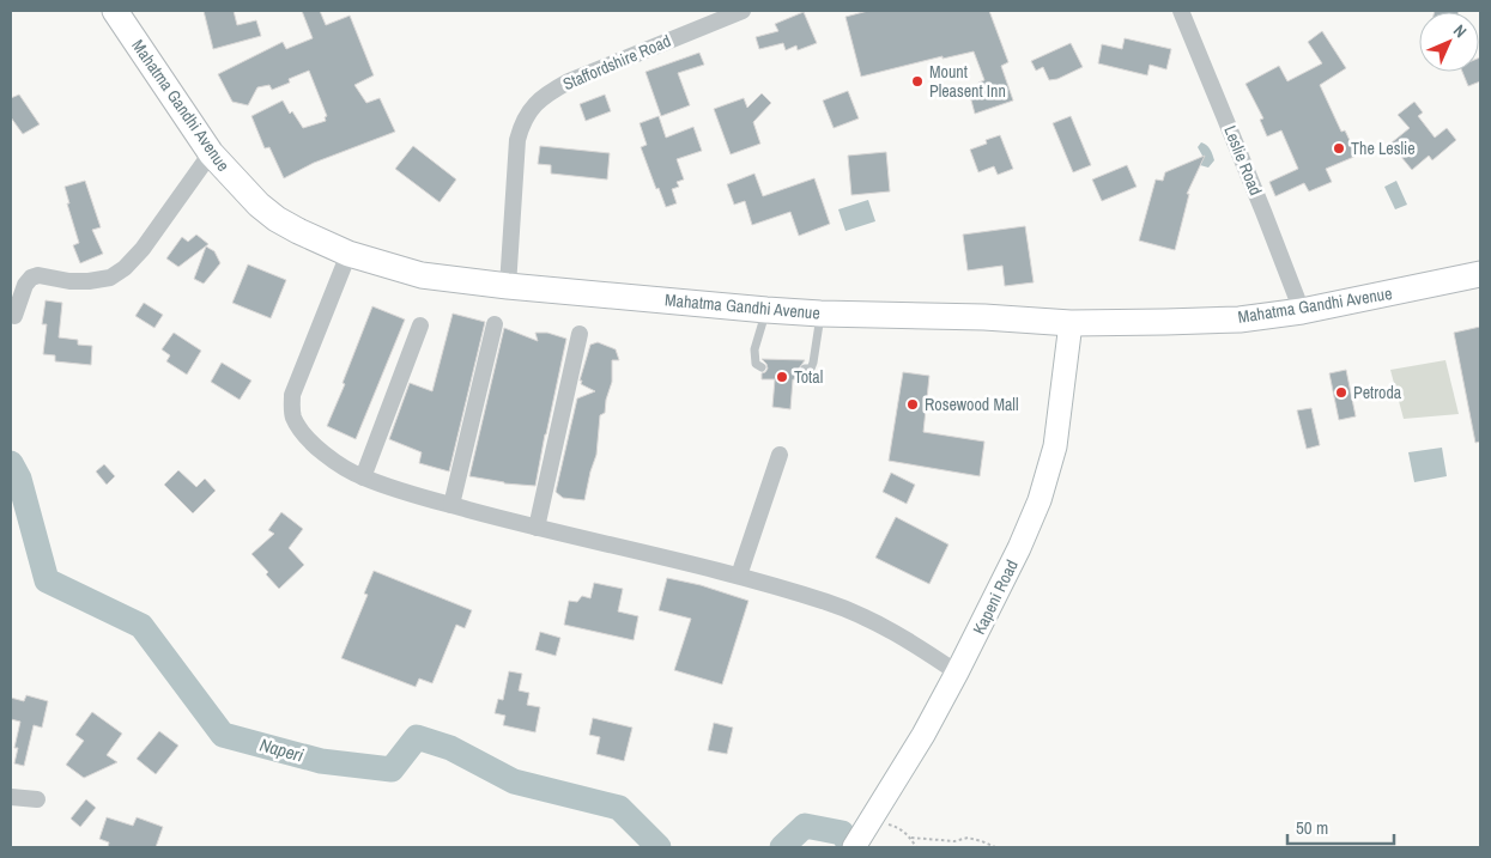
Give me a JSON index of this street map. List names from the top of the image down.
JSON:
{
  "streets": {
    "main road": ["Mahatma Gandhi Avenue", "Kapeni Road"],
    "street": ["Staffordshire Road", "Leslie Road"]
  },
  "crossings": [
    ["Staffordshire Road", "Mahatma Gandhi Avenue"],
    ["Mahatma Gandhi Avenue", "Leslie Road"],
    ["Mahatma Gandhi Avenue", "Kapeni Road"]
  ],
  "water": ["Naperi"],
  "places": [
    "Mount Pleasent Inn",
    "The Leslie",
    "Total",
    "Petroda",
    "Rosewood Mall"
  ],
  "scale_bar": "50 m",
  "north": "top right"
}
